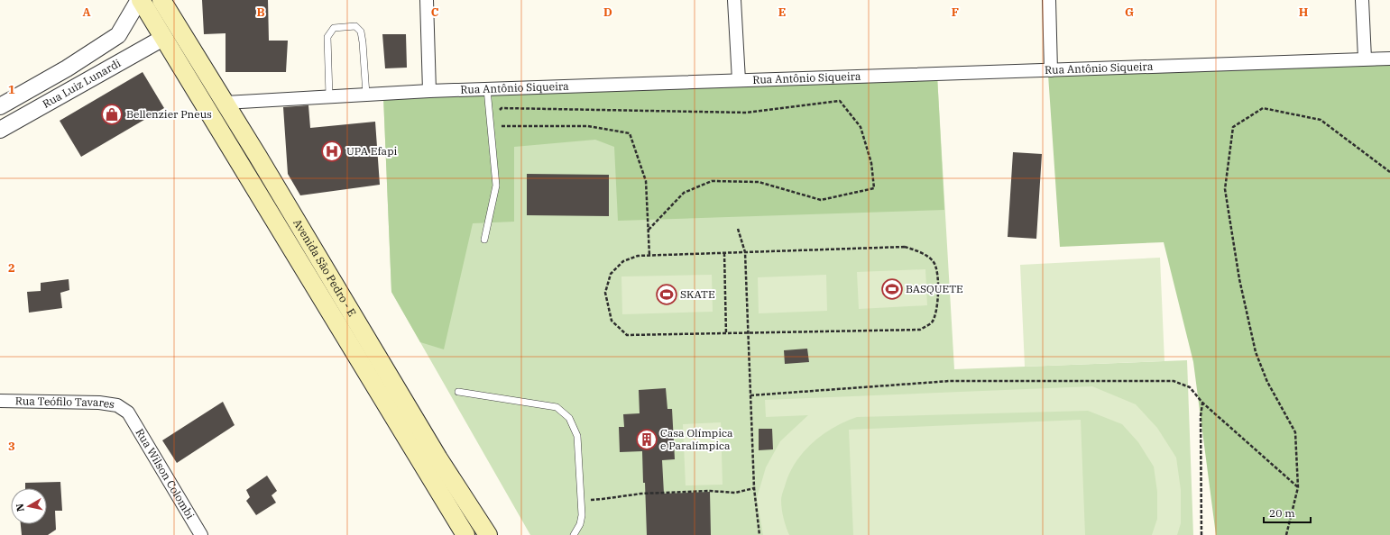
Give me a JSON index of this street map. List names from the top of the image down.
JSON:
{
  "streets": {
    "main road": ["Avenida São Pedro - E"],
    "street": [
      "Rua Antônio Siqueira",
      "Rua Luiz Lunardi",
      "Rua Teófilo Tavares",
      "Rua Wilson Colombi"
    ]
  },
  "crossings": [
    ["Rua Antônio Siqueira", "Avenida São Pedro - E"],
    ["Rua Luiz Lunardi", "Avenida São Pedro - E"],
    ["Rua Teófilo Tavares", "Rua Wilson Colombi"]
  ],
  "places": {
    "shop": ["Bellenzier Pneus"],
    "hospital": ["UPA Efapi"],
    "sports": ["BASQUETE", "SKATE"],
    "building": ["Casa Olímpica e Paralímpica"]
  },
  "scale_bar": "20 m",
  "north": "left",
  "grid": {
    "columns": [
      "A",
      "B",
      "C",
      "D",
      "E",
      "F",
      "G",
      "H"
    ],
    "rows": ["1", "2", "3"]
  }
}
